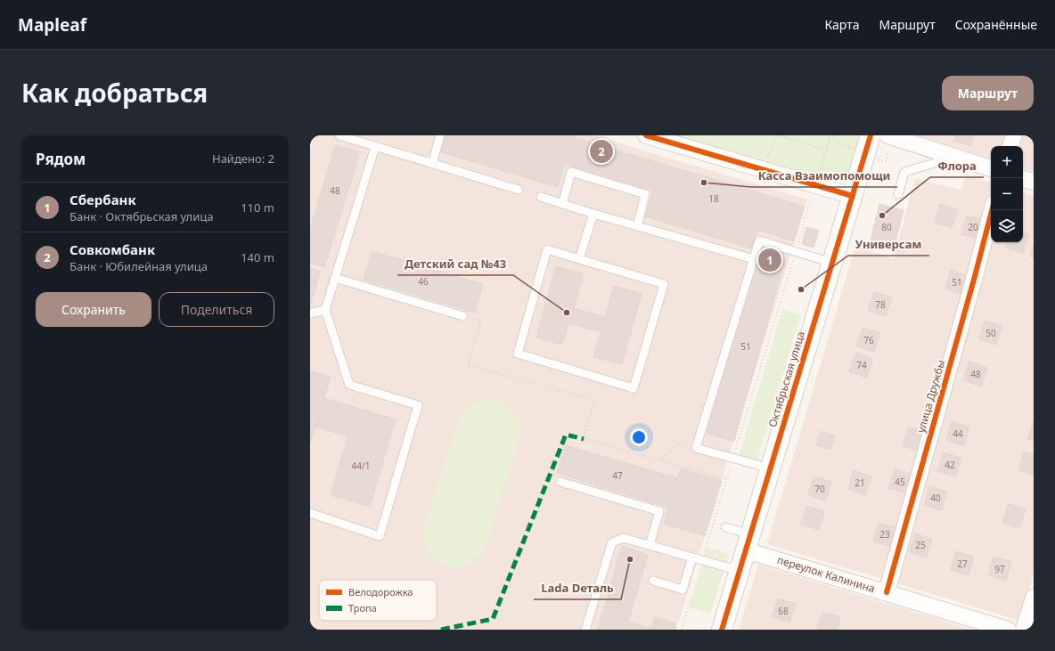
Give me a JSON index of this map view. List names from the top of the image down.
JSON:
{
  "streets": {
    "street": ["Октябрьская улица", "улица Дружбы", "переулок Калинина"]
  },
  "crossings": [
    ["Октябрьская улица", "переулок Калинина"],
    ["улица Дружбы", "переулок Калинина"]
  ],
  "places": [
    "Касса Взаимопомощи",
    "Флора",
    "Универсам",
    "Детский сад №43",
    "Lada Dеталь"
  ],
  "house_numbers": [
    "48",
    "18",
    "80",
    "20",
    "46",
    "51",
    "78",
    "50",
    "76",
    "51",
    "74",
    "48",
    "44",
    "42",
    "44/1",
    "47",
    "45",
    "21",
    "70",
    "40",
    "23",
    "25",
    "27",
    "97",
    "68"
  ],
  "legend": ["Велодорожка", "Тропа"],
  "page": {
    "header": "Mapleaf",
    "nav": ["Карта", "Маршрут", "Сохранённые"],
    "title": "Как добраться",
    "buttons": [
      "Маршрут",
      ["Сохранить", "Поделиться"]
    ],
    "heading": ["Рядом", "Найдено: 2"],
    "pins": ["2", "1"],
    "map_buttons": ["+", "−"],
    "list": [
      {
        "mark": "1",
        "name": "Сбербанк",
        "note": "Банк · Октябрьская улица",
        "value": "110 m"
      },
      {
        "mark": "2",
        "name": "Совкомбанк",
        "note": "Банк · Юбилейная улица",
        "value": "140 m"
      }
    ]
  }
}
